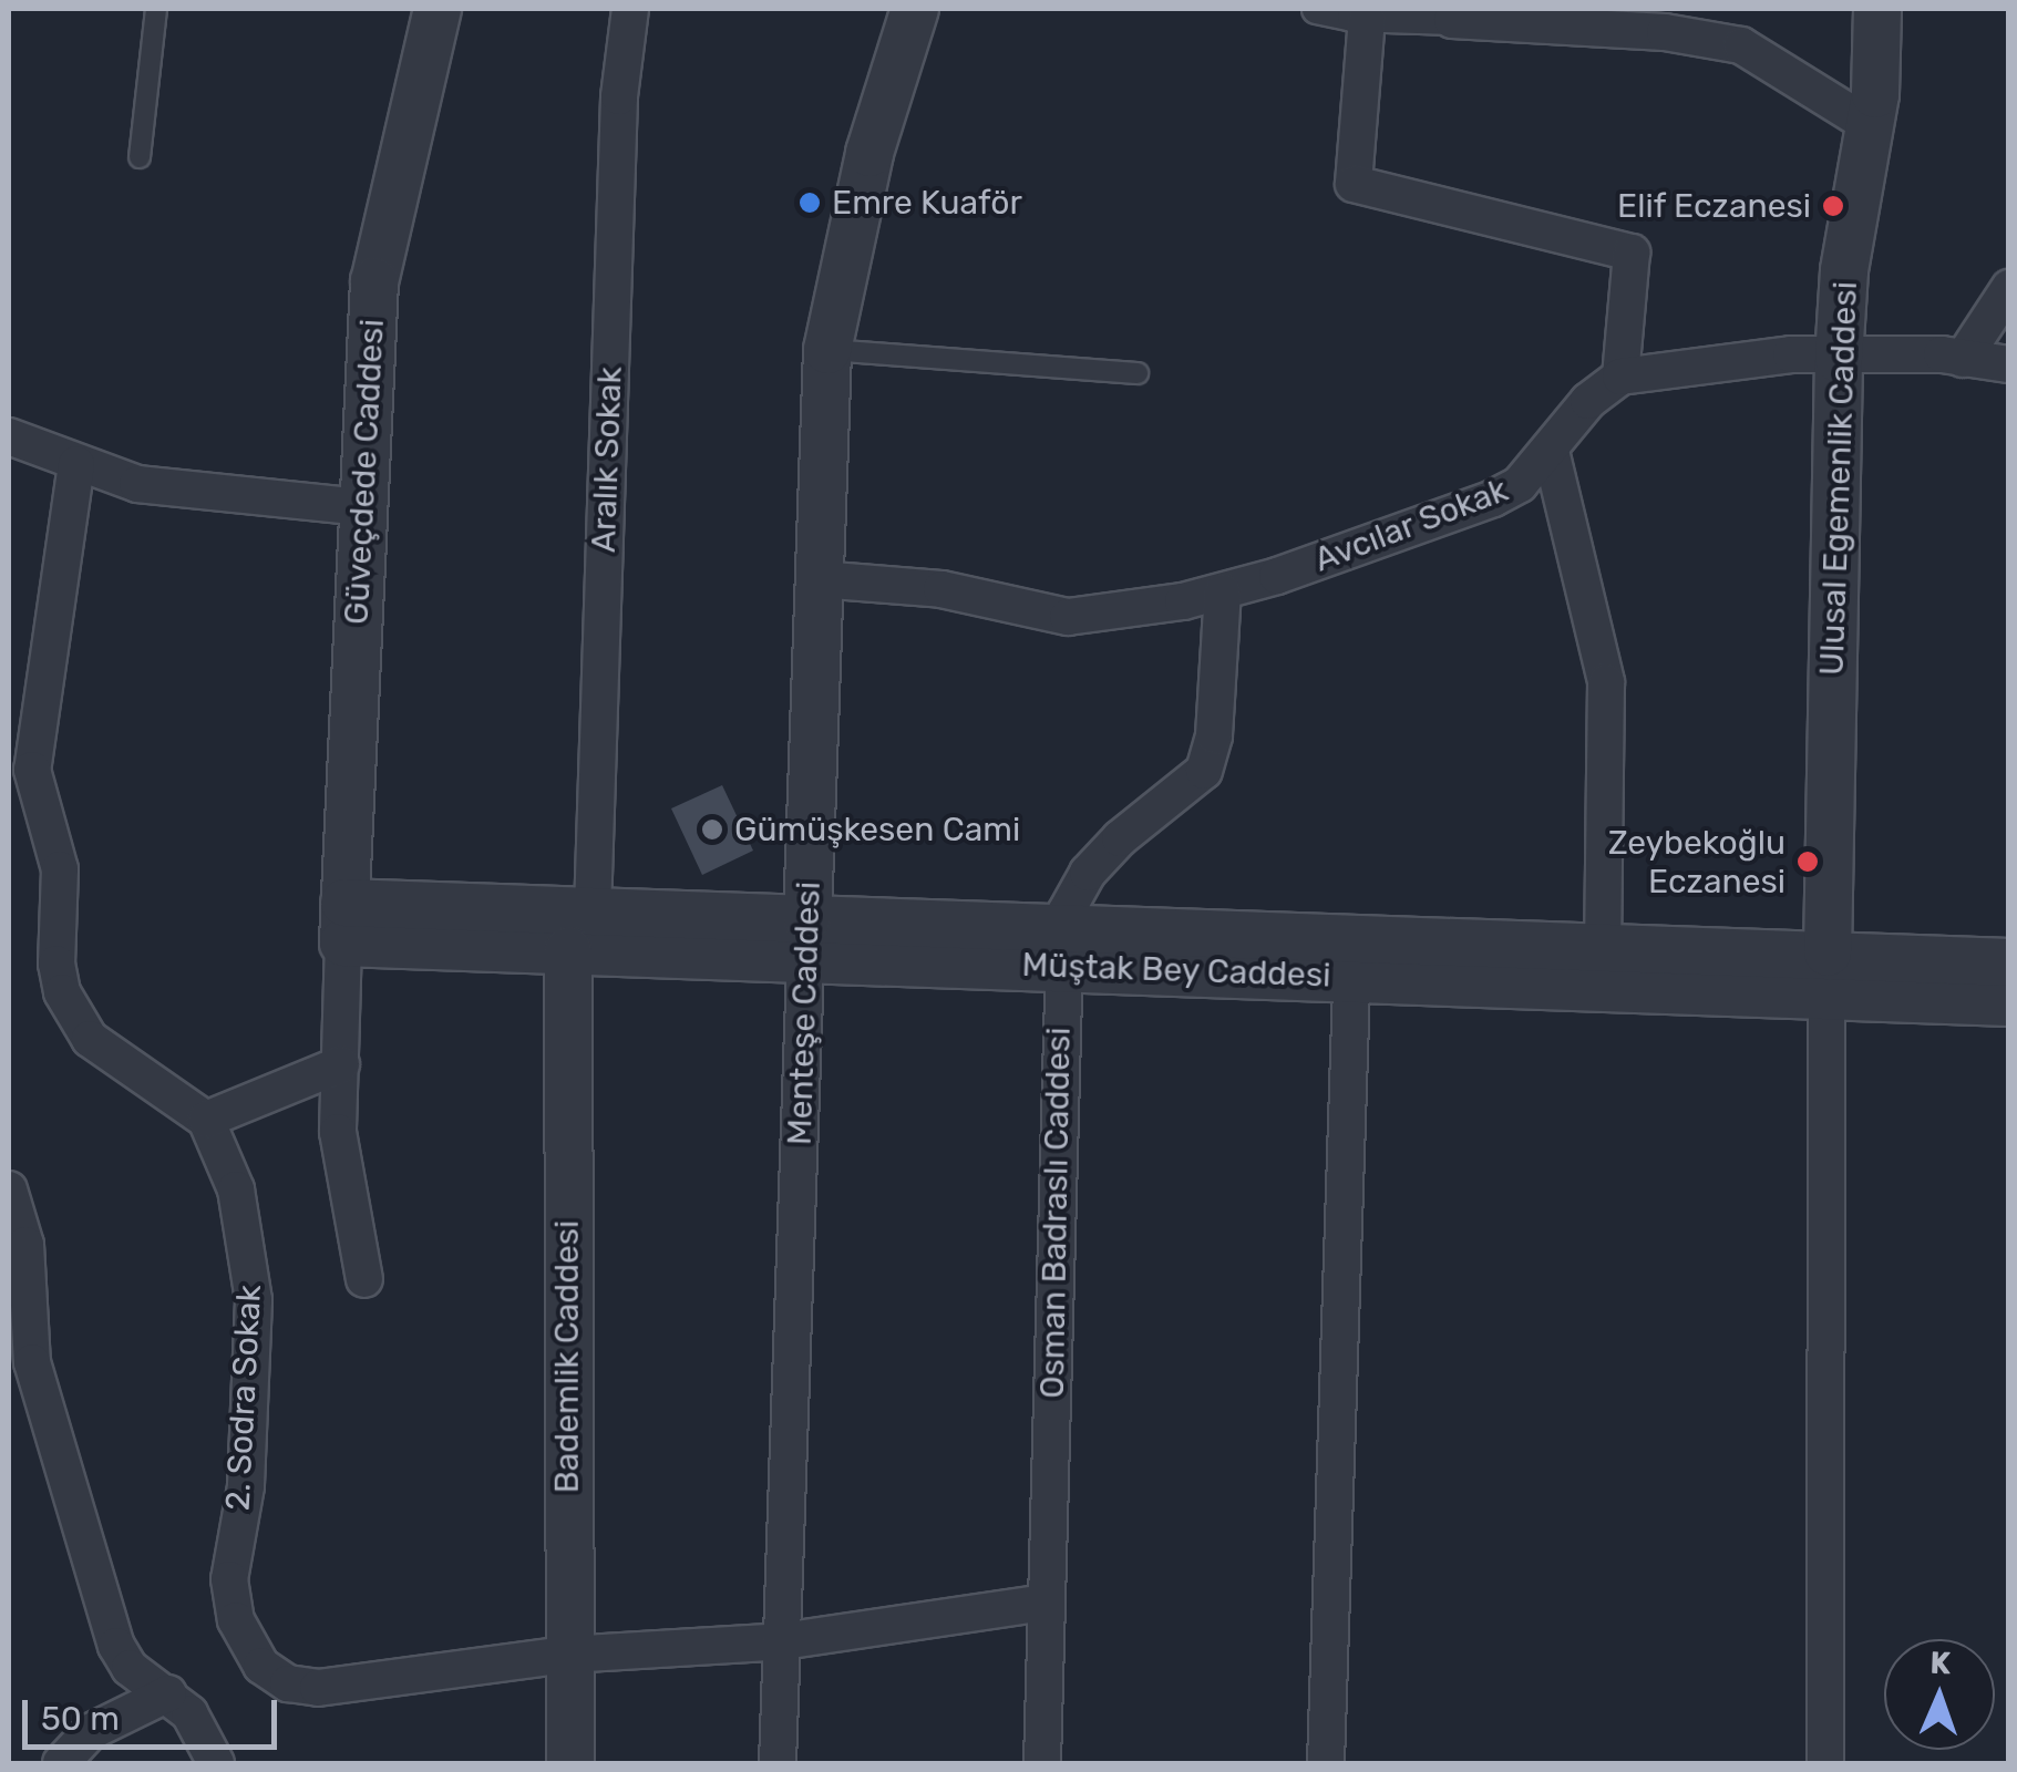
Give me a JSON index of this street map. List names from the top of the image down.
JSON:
{
  "streets": {
    "street": [
      "Aralık Sokak",
      "Güveçdede Caddesi",
      "Ulusal Egemenlik Caddesi",
      "Avcılar Sokak",
      "Müştak Bey Caddesi",
      "Menteşe Caddesi",
      "Osman Badraslı Caddesi",
      "Bademlik Caddesi",
      "2. Sodra Sokak"
    ]
  },
  "crossings": [
    ["Aralık Sokak", "Müştak Bey Caddesi"],
    ["Aralık Sokak", "Bademlik Caddesi"],
    ["Güveçdede Caddesi", "Müştak Bey Caddesi"],
    ["Ulusal Egemenlik Caddesi", "Müştak Bey Caddesi"],
    ["Avcılar Sokak", "Menteşe Caddesi"],
    ["Avcılar Sokak", "Osman Badraslı Caddesi"],
    ["Müştak Bey Caddesi", "Menteşe Caddesi"],
    ["Müştak Bey Caddesi", "Osman Badraslı Caddesi"],
    ["Müştak Bey Caddesi", "Bademlik Caddesi"],
    ["Bademlik Caddesi", "2. Sodra Sokak"]
  ],
  "places": [
    "Emre Kuaför",
    "Elif Eczanesi",
    "Gümüşkesen Cami",
    "Zeybekoğlu Eczanesi"
  ],
  "scale_bar": "50 m",
  "north": "top"
}
